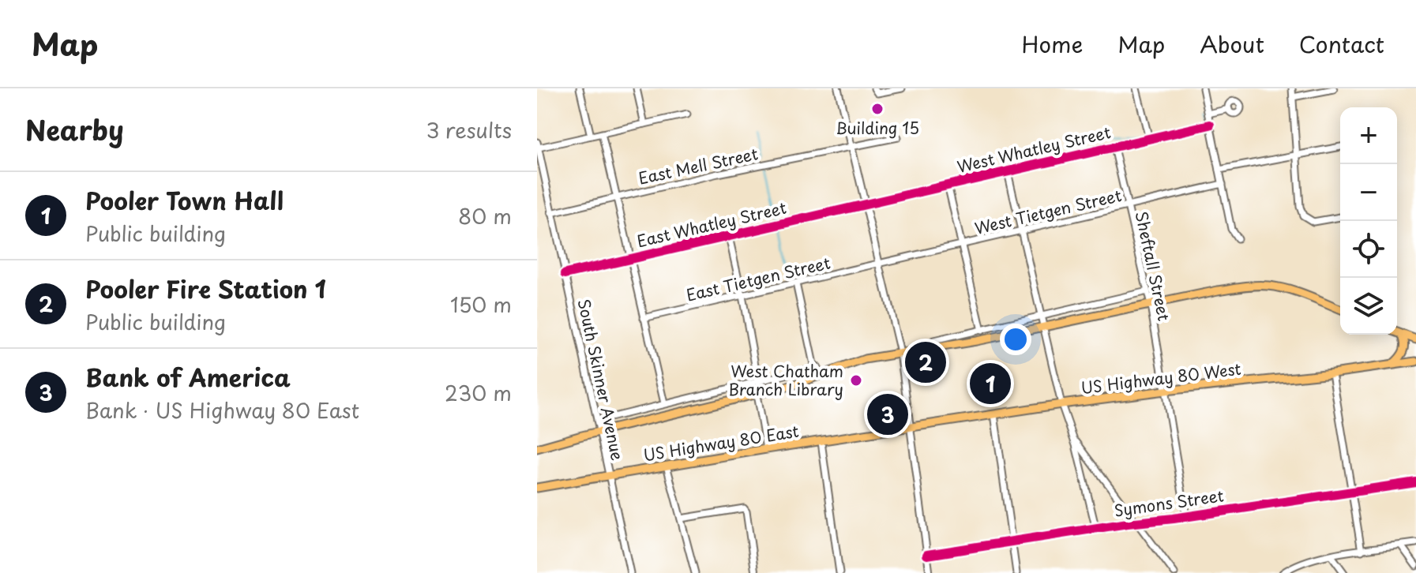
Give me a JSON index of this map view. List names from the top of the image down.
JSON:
{
  "streets": {
    "main road": ["US Highway 80 West", "US Highway 80 East"],
    "street": [
      "West Whatley Street",
      "East Mell Street",
      "West Tietgen Street",
      "East Whatley Street",
      "Sheftall Street",
      "East Tietgen Street",
      "South Skinner Avenue",
      "Symons Street"
    ]
  },
  "crossings": [
    ["West Whatley Street", "East Whatley Street"],
    ["West Whatley Street", "Sheftall Street"],
    ["East Mell Street", "South Skinner Avenue"],
    ["West Tietgen Street", "Sheftall Street"],
    ["West Tietgen Street", "East Tietgen Street"],
    ["East Whatley Street", "South Skinner Avenue"],
    ["Sheftall Street", "US Highway 80 West"],
    ["Sheftall Street", "Symons Street"],
    ["US Highway 80 West", "US Highway 80 East"],
    ["South Skinner Avenue", "US Highway 80 East"]
  ],
  "places": ["Building 15", "West Chatham Branch Library"],
  "page": {
    "header": "Map",
    "nav": [
      "Home",
      "Map",
      "About",
      "Contact"
    ],
    "heading": ["Nearby", "3 results"],
    "map_buttons": ["+", "−"],
    "list": [
      {
        "mark": "1",
        "name": "Pooler Town Hall",
        "note": "Public building",
        "value": "80 m"
      },
      {
        "mark": "2",
        "name": "Pooler Fire Station 1",
        "note": "Public building",
        "value": "150 m"
      },
      {
        "mark": "3",
        "name": "Bank of America",
        "note": "Bank · US Highway 80 East",
        "value": "230 m"
      }
    ],
    "pins": ["2", "1", "3"]
  }
}
